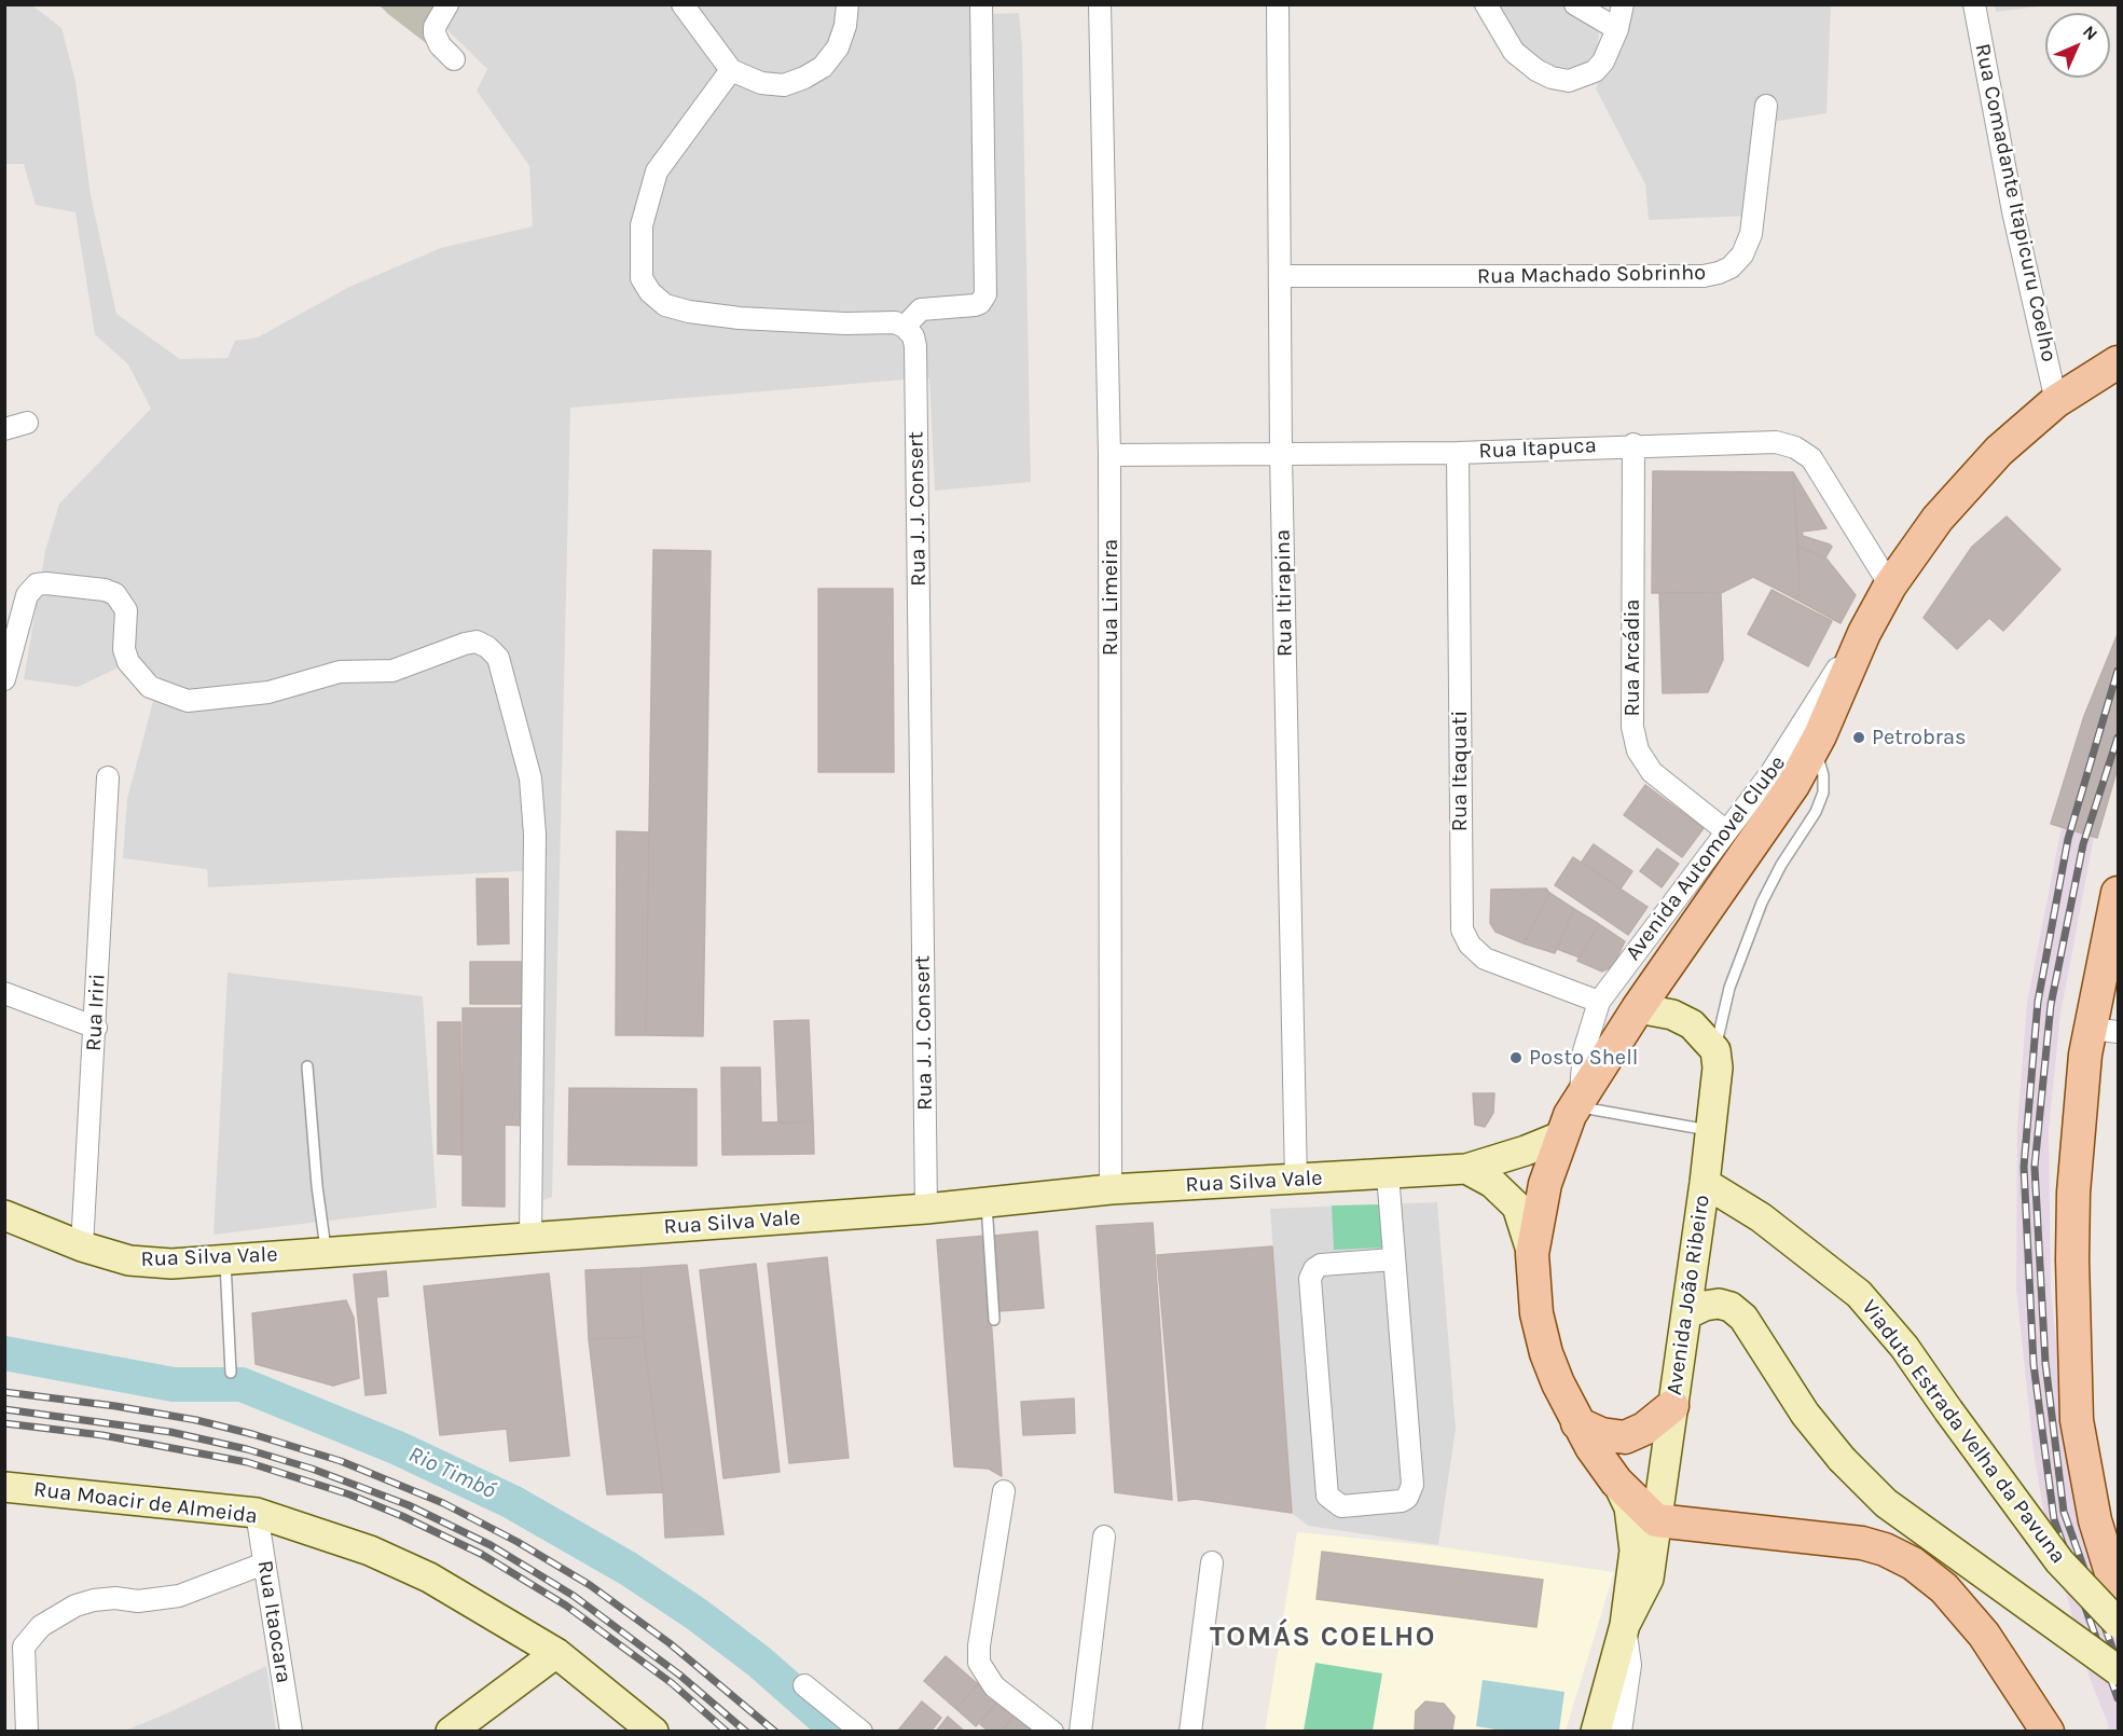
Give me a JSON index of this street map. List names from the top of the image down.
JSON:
{
  "streets": {
    "main road": [
      "Rua Silva Vale",
      "Avenida João Ribeiro",
      "Viaduto Estrada Velha da Pavuna",
      "Rua Moacir de Almeida"
    ],
    "street": [
      "Rua Comadante Itapicuru Coelho",
      "Rua Machado Sobrinho",
      "Rua Itapuca",
      "Rua J. J. Consert",
      "Rua Itirapina",
      "Rua Limeira",
      "Rua Arcádia",
      "Rua Itaquati",
      "Avenida Automovel Clube",
      "Rua Iriri",
      "Rua Itaocara"
    ]
  },
  "crossings": [
    ["Rua Machado Sobrinho", "Rua Itirapina"],
    ["Rua Itapuca", "Rua Itirapina"],
    ["Rua Itapuca", "Rua Limeira"],
    ["Rua Itapuca", "Rua Arcádia"],
    ["Rua Itapuca", "Rua Itaquati"],
    ["Rua J. J. Consert", "Rua Silva Vale"],
    ["Rua Itirapina", "Rua Silva Vale"],
    ["Rua Limeira", "Rua Silva Vale"],
    ["Rua Arcádia", "Avenida Automovel Clube"],
    ["Rua Itaquati", "Avenida Automovel Clube"],
    ["Rua Iriri", "Rua Silva Vale"],
    ["Avenida João Ribeiro", "Viaduto Estrada Velha da Pavuna"],
    ["Rua Moacir de Almeida", "Rua Itaocara"]
  ],
  "districts": ["TOMÁS COELHO"],
  "water": ["Rio Timbó"],
  "places": ["Petrobras", "Posto Shell"],
  "north": "top right"
}
